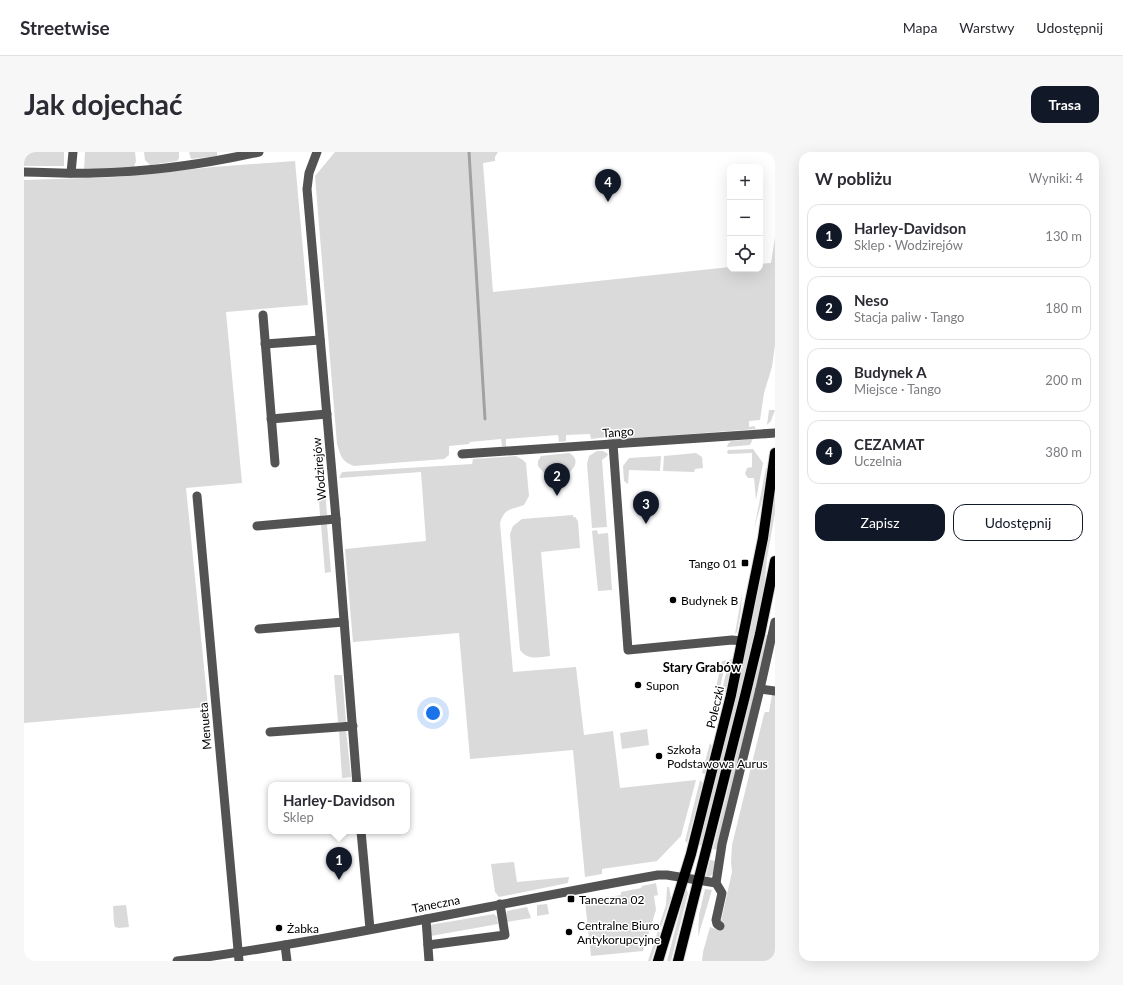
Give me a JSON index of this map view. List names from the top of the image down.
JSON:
{
  "streets": {
    "main road": ["Poleczki"],
    "street": [
      "Tango",
      "Wodzirejów",
      "Menueta",
      "Taneczna"
    ]
  },
  "crossings": [
    ["Poleczki", "Taneczna"],
    ["Menueta", "Taneczna"]
  ],
  "districts": ["Stary Grabów"],
  "places": {
    "transit": ["Tango 01", "Taneczna 02"],
    "other": [
      "Budynek B",
      "Supon",
      "Szkoła Podstawowa Aurus",
      "Żabka",
      "Centralne Biuro Antykorupcyjne"
    ]
  },
  "page": {
    "header": "Streetwise",
    "nav": ["Mapa", "Warstwy", "Udostępnij"],
    "buttons": [
      "Trasa",
      ["Zapisz", "Udostępnij"]
    ],
    "title": "Jak dojechać",
    "heading": ["W pobliżu", "Wyniki: 4"],
    "map_buttons": ["+", "−"],
    "pins": [
      "4",
      "2",
      "3",
      "1"
    ],
    "list": [
      {
        "mark": "1",
        "name": "Harley-Davidson",
        "note": "Sklep · Wodzirejów",
        "value": "130 m"
      },
      {
        "mark": "2",
        "name": "Neso",
        "note": "Stacja paliw · Tango",
        "value": "180 m"
      },
      {
        "mark": "3",
        "name": "Budynek A",
        "note": "Miejsce · Tango",
        "value": "200 m"
      },
      {
        "mark": "4",
        "name": "CEZAMAT",
        "note": "Uczelnia",
        "value": "380 m"
      }
    ],
    "popup": ["Harley-Davidson", "Sklep"]
  }
}
